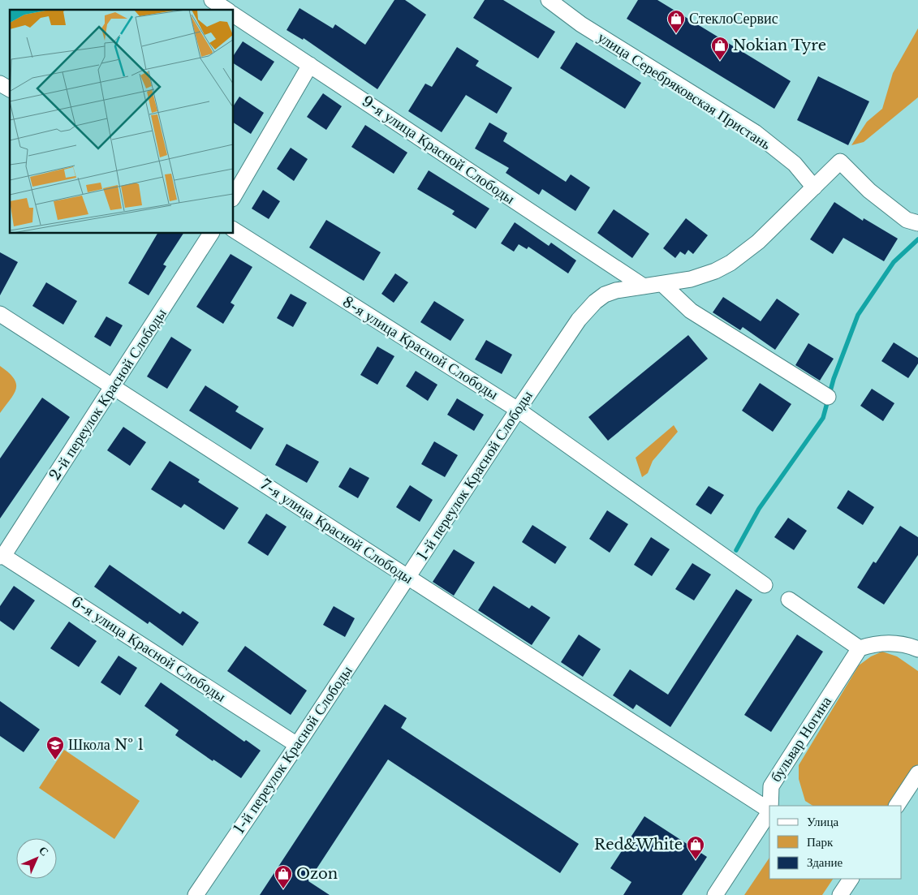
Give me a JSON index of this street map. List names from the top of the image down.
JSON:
{
  "streets": {
    "street": [
      "улица Серебряковская Пристань",
      "9-я улица Красной Слободы",
      "8-я улица Красной Слободы",
      "2-й переулок Красной Слободы",
      "1-й переулок Красной Слободы",
      "7-я улица Красной Слободы",
      "6-я улица Красной Слободы",
      "бульвар Ногина"
    ]
  },
  "crossings": [
    ["улица Серебряковская Пристань", "1-й переулок Красной Слободы"],
    ["9-я улица Красной Слободы", "1-й переулок Красной Слободы"],
    ["8-я улица Красной Слободы", "1-й переулок Красной Слободы"],
    ["2-й переулок Красной Слободы", "7-я улица Красной Слободы"],
    ["2-й переулок Красной Слободы", "6-я улица Красной Слободы"],
    ["1-й переулок Красной Слободы", "7-я улица Красной Слободы"],
    ["1-й переулок Красной Слободы", "6-я улица Красной Слободы"]
  ],
  "places": {
    "shop": [
      "СтеклоСервис",
      "Nokian Tyre",
      "Red&White",
      "Ozon"
    ],
    "school or university": ["Школа № 1"]
  },
  "legend": ["Улица", "Парк", "Здание"],
  "north": "top right"
}
